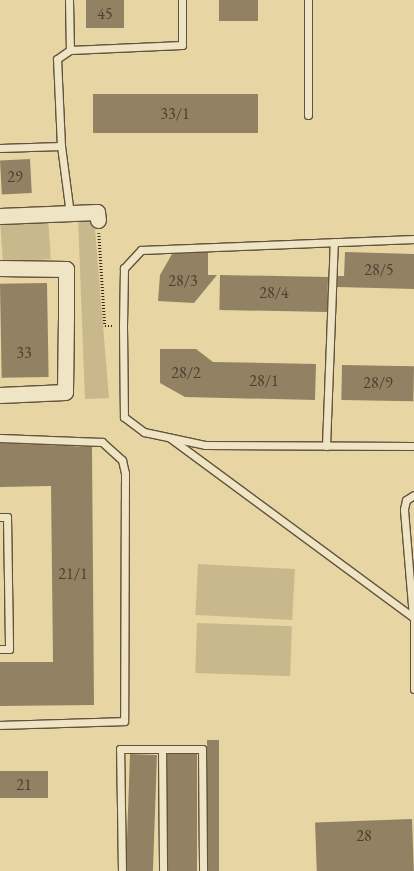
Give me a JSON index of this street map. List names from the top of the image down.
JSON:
{
  "house_numbers": [
    "45",
    "33/1",
    "29",
    "28/5",
    "28/3",
    "28/4",
    "33",
    "28/2",
    "28/1",
    "28/9",
    "21/1",
    "21",
    "28"
  ]
}
